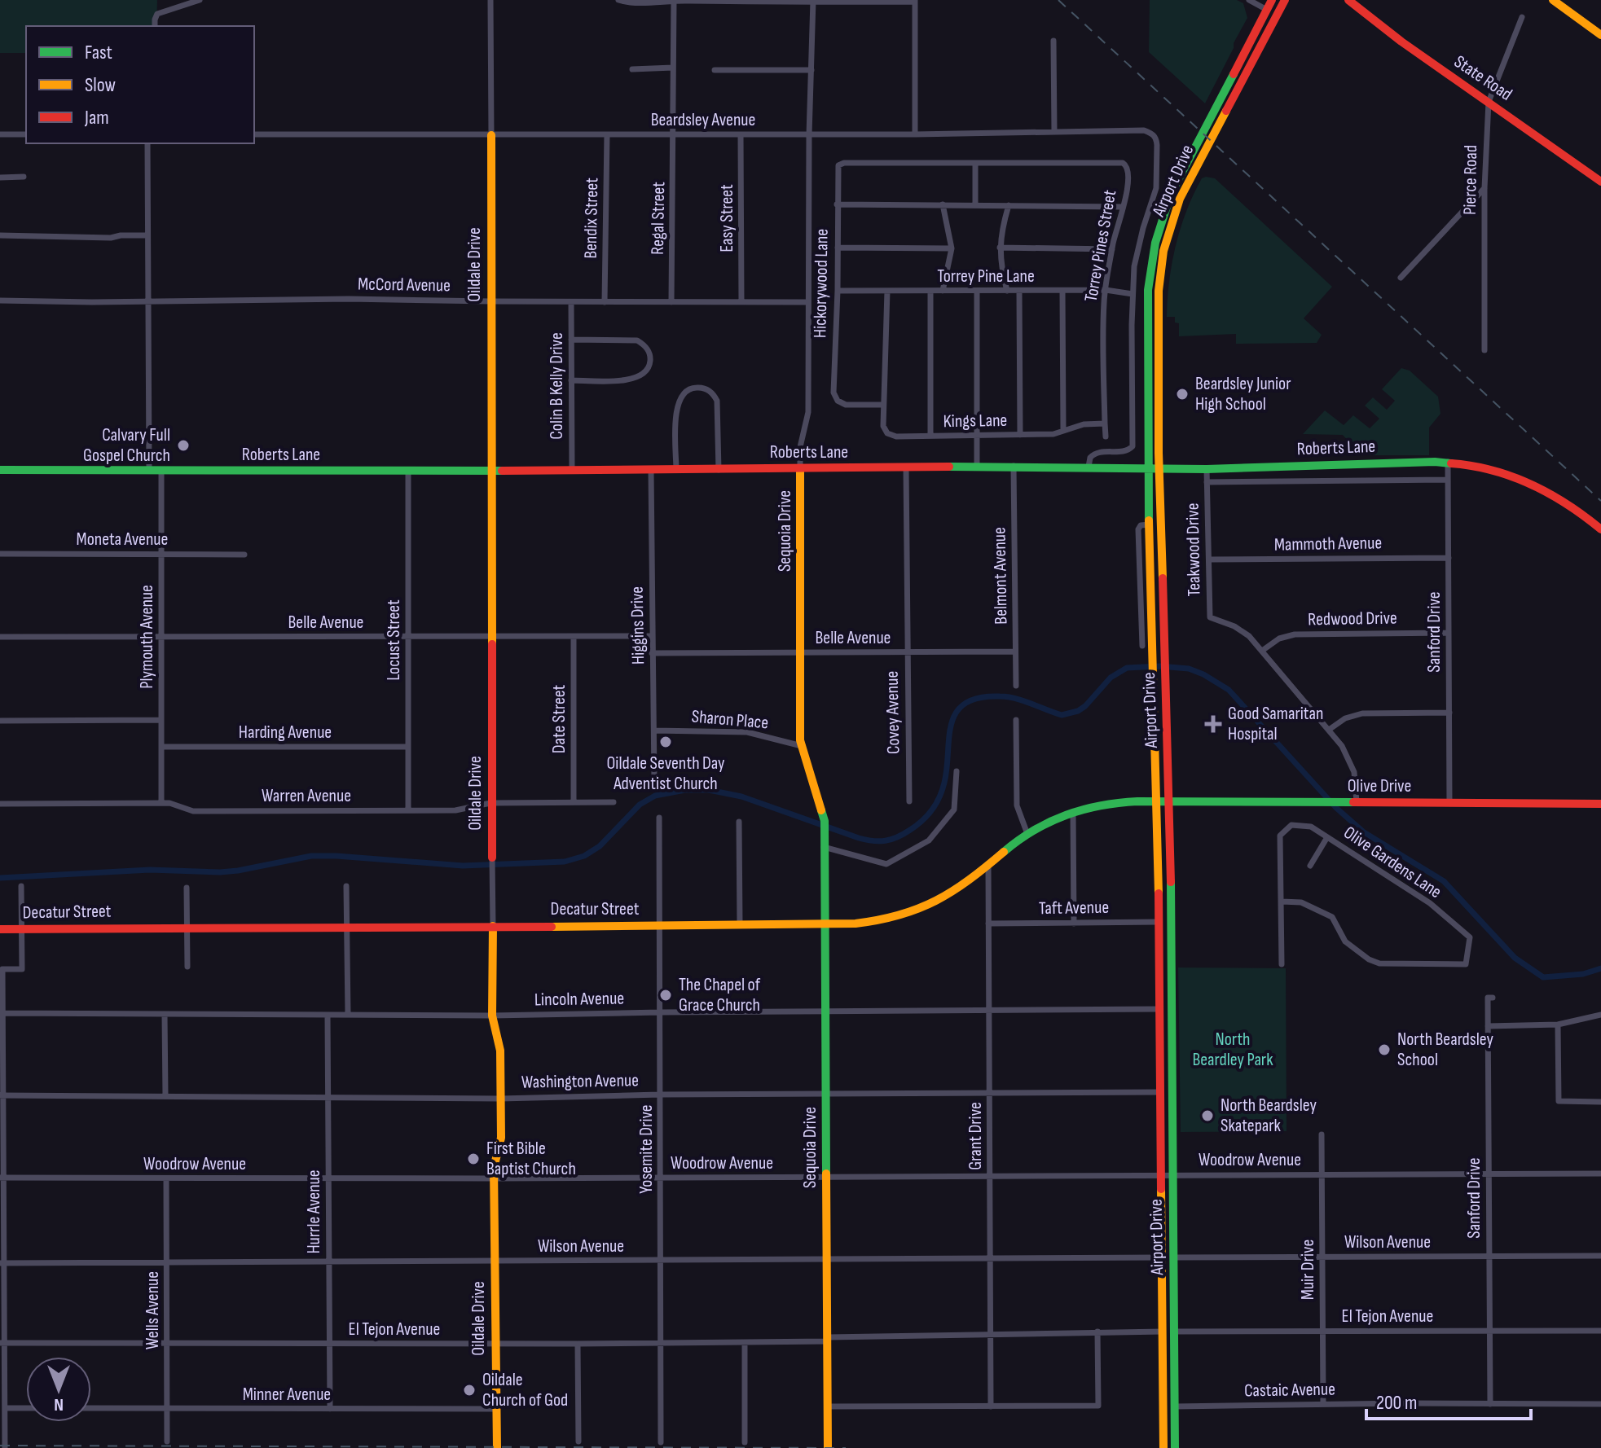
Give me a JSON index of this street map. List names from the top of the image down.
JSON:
{
  "streets": {
    "main road": [
      "State Road",
      "Airport Drive",
      "Oildale Drive",
      "Roberts Lane",
      "Sequoia Drive",
      "Olive Drive",
      "Decatur Street"
    ],
    "street": [
      "Beardsley Avenue",
      "Pierce Road",
      "Bendix Street",
      "Regal Street",
      "Easy Street",
      "Torrey Pines Street",
      "Torrey Pine Lane",
      "Hickorywood Lane",
      "McCord Avenue",
      "Colin B Kelly Drive",
      "Kings Lane",
      "Moneta Avenue",
      "Mammoth Avenue",
      "Teakwood Drive",
      "Belmont Avenue",
      "Redwood Drive",
      "Belle Avenue",
      "Higgins Drive",
      "Sanford Drive",
      "Plymouth Avenue",
      "Locust Street",
      "Covey Avenue",
      "Date Street",
      "Sharon Place",
      "Harding Avenue",
      "Warren Avenue",
      "Olive Gardens Lane",
      "Taft Avenue",
      "Lincoln Avenue",
      "Washington Avenue",
      "Grant Drive",
      "Yosemite Drive",
      "Woodrow Avenue",
      "Hurrle Avenue",
      "Wilson Avenue",
      "Muir Drive",
      "Wells Avenue",
      "El Tejon Avenue",
      "Castaic Avenue",
      "Minner Avenue"
    ]
  },
  "crossings": [
    ["State Road", "Pierce Road"],
    ["Beardsley Avenue", "Bendix Street"],
    ["Beardsley Avenue", "Regal Street"],
    ["Beardsley Avenue", "Easy Street"],
    ["Beardsley Avenue", "Oildale Drive"],
    ["Beardsley Avenue", "Torrey Pine Lane"],
    ["Beardsley Avenue", "Sequoia Drive"],
    ["Airport Drive", "Roberts Lane"],
    ["Airport Drive", "Olive Drive"],
    ["Airport Drive", "Taft Avenue"],
    ["Airport Drive", "Decatur Street"],
    ["Airport Drive", "Lincoln Avenue"],
    ["Airport Drive", "Washington Avenue"],
    ["Airport Drive", "Woodrow Avenue"],
    ["Airport Drive", "Wilson Avenue"],
    ["Airport Drive", "El Tejon Avenue"],
    ["Airport Drive", "Castaic Avenue"],
    ["Bendix Street", "McCord Avenue"],
    ["Regal Street", "McCord Avenue"],
    ["Easy Street", "McCord Avenue"],
    ["Torrey Pines Street", "Torrey Pine Lane"],
    ["Torrey Pines Street", "Hickorywood Lane"],
    ["Oildale Drive", "McCord Avenue"],
    ["Oildale Drive", "Roberts Lane"],
    ["Oildale Drive", "Belle Avenue"],
    ["Oildale Drive", "Warren Avenue"],
    ["Oildale Drive", "Decatur Street"],
    ["Oildale Drive", "Lincoln Avenue"],
    ["Oildale Drive", "Washington Avenue"],
    ["Oildale Drive", "Woodrow Avenue"],
    ["Oildale Drive", "Wilson Avenue"],
    ["Oildale Drive", "El Tejon Avenue"],
    ["Oildale Drive", "Minner Avenue"],
    ["Torrey Pine Lane", "Hickorywood Lane"],
    ["Hickorywood Lane", "Kings Lane"],
    ["McCord Avenue", "Colin B Kelly Drive"],
    ["McCord Avenue", "Sequoia Drive"],
    ["Colin B Kelly Drive", "Roberts Lane"],
    ["Roberts Lane", "Sequoia Drive"],
    ["Roberts Lane", "Teakwood Drive"],
    ["Roberts Lane", "Belmont Avenue"],
    ["Roberts Lane", "Higgins Drive"],
    ["Roberts Lane", "Sanford Drive"],
    ["Roberts Lane", "Plymouth Avenue"],
    ["Roberts Lane", "Locust Street"],
    ["Roberts Lane", "Covey Avenue"],
    ["Sequoia Drive", "Belle Avenue"],
    ["Sequoia Drive", "Sharon Place"],
    ["Sequoia Drive", "Decatur Street"],
    ["Sequoia Drive", "Lincoln Avenue"],
    ["Sequoia Drive", "Washington Avenue"],
    ["Sequoia Drive", "Woodrow Avenue"],
    ["Sequoia Drive", "Wilson Avenue"],
    ["Sequoia Drive", "El Tejon Avenue"],
    ["Moneta Avenue", "Plymouth Avenue"],
    ["Mammoth Avenue", "Teakwood Drive"],
    ["Mammoth Avenue", "Sanford Drive"],
    ["Teakwood Drive", "Redwood Drive"],
    ["Teakwood Drive", "Olive Drive"],
    ["Belmont Avenue", "Belle Avenue"],
    ["Redwood Drive", "Sanford Drive"],
    ["Belle Avenue", "Higgins Drive"],
    ["Belle Avenue", "Plymouth Avenue"],
    ["Belle Avenue", "Locust Street"],
    ["Belle Avenue", "Covey Avenue"],
    ["Belle Avenue", "Date Street"],
    ["Higgins Drive", "Sharon Place"],
    ["Sanford Drive", "Olive Drive"],
    ["Sanford Drive", "Woodrow Avenue"],
    ["Sanford Drive", "Wilson Avenue"],
    ["Sanford Drive", "El Tejon Avenue"],
    ["Sanford Drive", "Castaic Avenue"],
    ["Plymouth Avenue", "Harding Avenue"],
    ["Plymouth Avenue", "Warren Avenue"],
    ["Locust Street", "Harding Avenue"],
    ["Locust Street", "Warren Avenue"],
    ["Date Street", "Warren Avenue"],
    ["Olive Drive", "Decatur Street"],
    ["Taft Avenue", "Grant Drive"],
    ["Decatur Street", "Grant Drive"],
    ["Decatur Street", "Yosemite Drive"],
    ["Lincoln Avenue", "Grant Drive"],
    ["Lincoln Avenue", "Yosemite Drive"],
    ["Lincoln Avenue", "Hurrle Avenue"],
    ["Washington Avenue", "Grant Drive"],
    ["Washington Avenue", "Yosemite Drive"],
    ["Washington Avenue", "Hurrle Avenue"],
    ["Grant Drive", "Woodrow Avenue"],
    ["Grant Drive", "Wilson Avenue"],
    ["Grant Drive", "El Tejon Avenue"],
    ["Yosemite Drive", "Woodrow Avenue"],
    ["Yosemite Drive", "Wilson Avenue"],
    ["Yosemite Drive", "El Tejon Avenue"],
    ["Woodrow Avenue", "Hurrle Avenue"],
    ["Woodrow Avenue", "Muir Drive"],
    ["Woodrow Avenue", "Wells Avenue"],
    ["Hurrle Avenue", "Wilson Avenue"],
    ["Hurrle Avenue", "El Tejon Avenue"],
    ["Hurrle Avenue", "Minner Avenue"],
    ["Wilson Avenue", "Muir Drive"],
    ["Wilson Avenue", "Wells Avenue"],
    ["Muir Drive", "El Tejon Avenue"],
    ["Muir Drive", "Castaic Avenue"],
    ["Wells Avenue", "El Tejon Avenue"],
    ["Wells Avenue", "Minner Avenue"]
  ],
  "parks": ["North Beardley Park"],
  "places": {
    "other": [
      "Beardsley Junior High School",
      "Calvary Full Gospel Church",
      "Oildale Seventh Day Adventist Church",
      "The Chapel of Grace Church",
      "North Beardsley School",
      "North Beardsley Skatepark",
      "First Bible Baptist Church",
      "Oildale Church of God"
    ],
    "health": ["Good Samaritan Hospital"]
  },
  "legend": ["Fast", "Slow", "Jam"],
  "scale_bar": "200 m",
  "north": "bottom"
}
